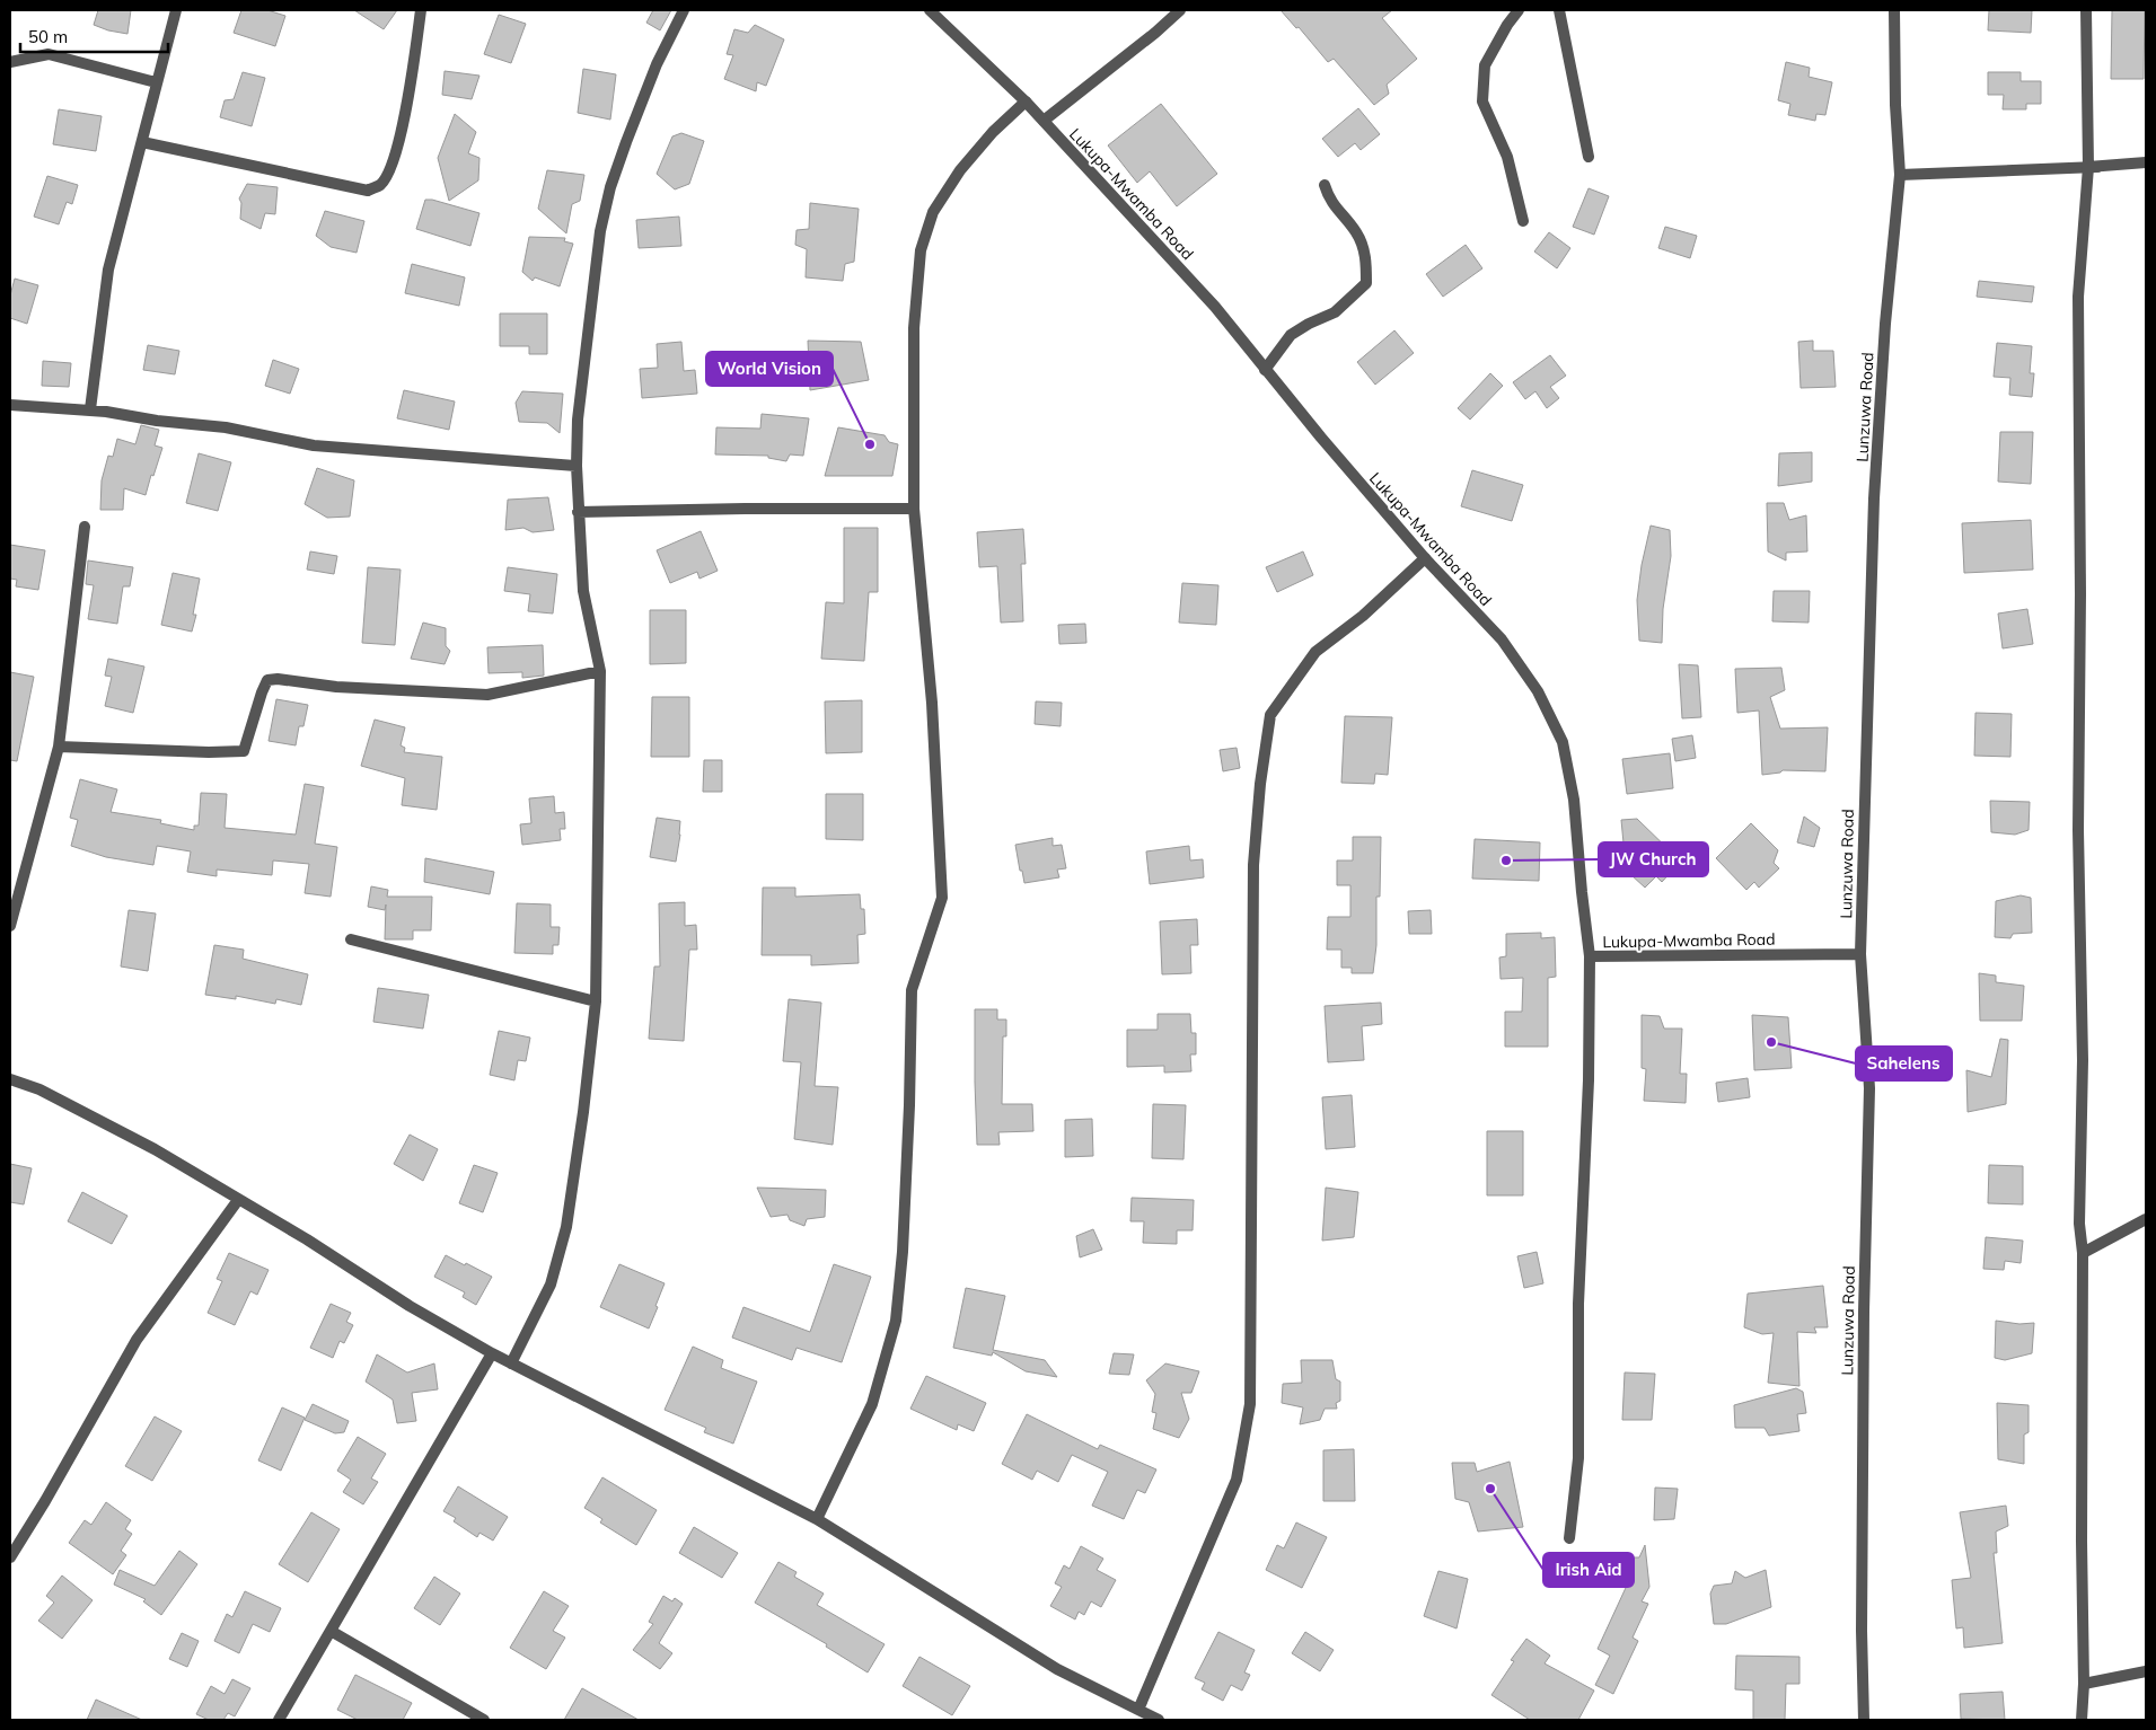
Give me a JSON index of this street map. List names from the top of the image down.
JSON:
{
  "streets": {
    "street": ["Lukupa-Mwamba Road", "Lunzuwa Road"]
  },
  "crossings": [
    ["Lukupa-Mwamba Road", "Lunzuwa Road"]
  ],
  "places": [
    "World Vision",
    "JW Church",
    "Sahelens",
    "Irish Aid"
  ],
  "scale_bar": "50 m"
}
